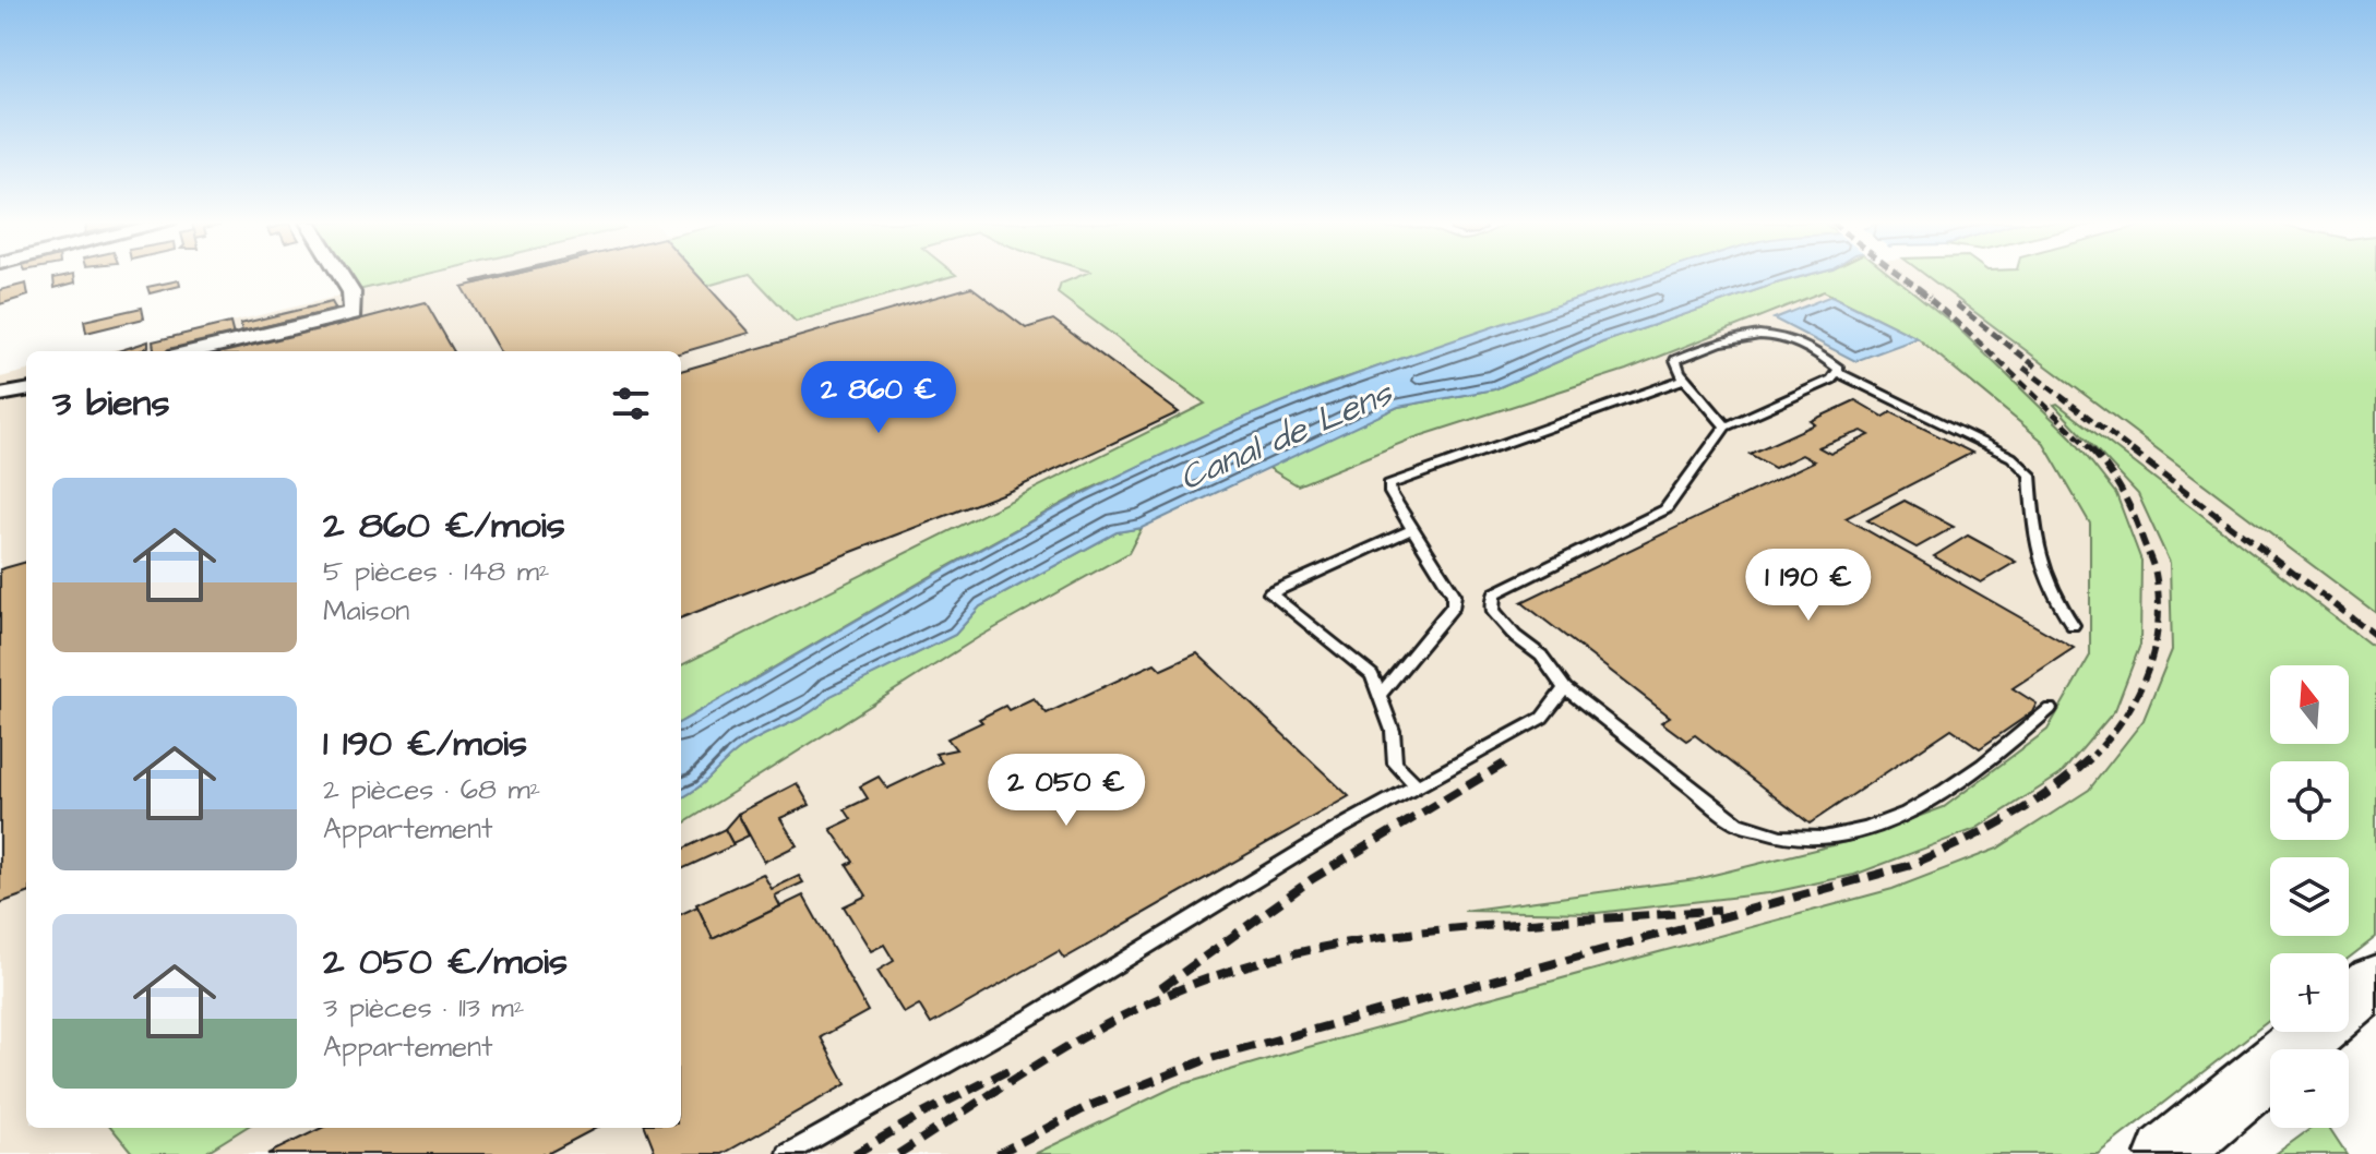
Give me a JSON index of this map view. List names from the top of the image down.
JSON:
{
  "water": ["Canal de Lens"],
  "north": "top",
  "page": {
    "heading": "3 biens",
    "price": ["2 860 €", "1 190 €", "2 050 €"],
    "list": [
      {
        "name": "2 860 €/mois",
        "note": "5 pièces · 148 m² · Maison"
      },
      {
        "name": "1 190 €/mois",
        "note": "2 pièces · 68 m² · Appartement"
      },
      {
        "name": "2 050 €/mois",
        "note": "3 pièces · 113 m² · Appartement"
      }
    ],
    "map_buttons": ["+", "−"]
  }
}
